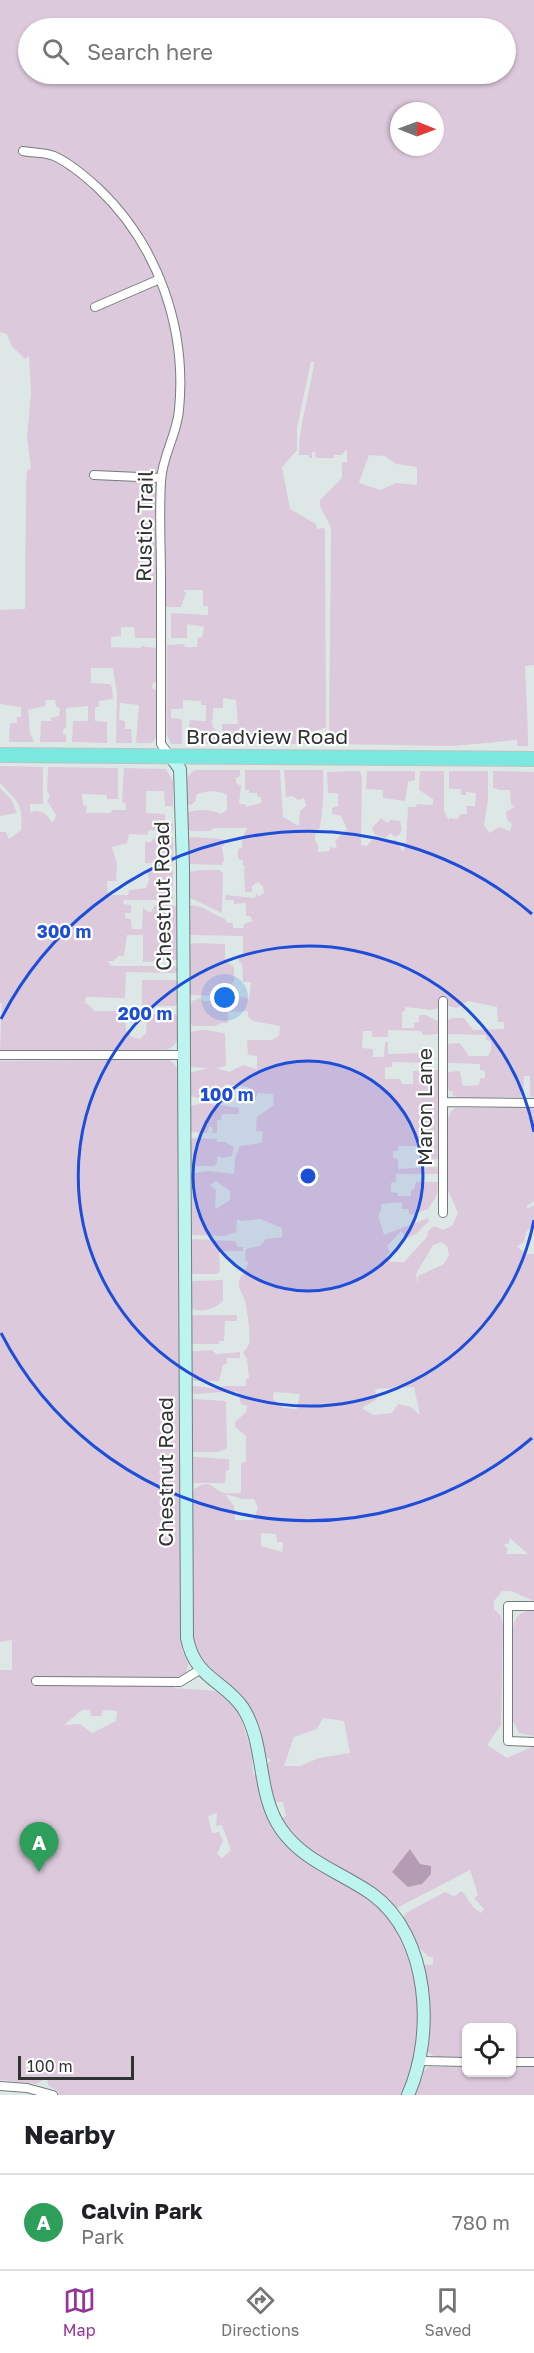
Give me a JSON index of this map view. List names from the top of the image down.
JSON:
{
  "streets": {
    "main road": ["Broadview Road"],
    "street": ["Rustic Trail", "Chestnut Road", "Maron Lane"]
  },
  "crossings": [
    ["Rustic Trail", "Broadview Road"],
    ["Rustic Trail", "Chestnut Road"],
    ["Broadview Road", "Chestnut Road"]
  ],
  "scale_bar": "100 m",
  "north": "right",
  "page": {
    "search": "Search here",
    "pins": "A",
    "scale": "100 m",
    "heading": "Nearby",
    "list": [
      {
        "mark": "A",
        "name": "Calvin Park",
        "note": "Park",
        "value": "780 m"
      }
    ],
    "nav": ["Map", "Directions", "Saved"]
  },
  "rings": ["300 m", "200 m", "100 m"]
}
